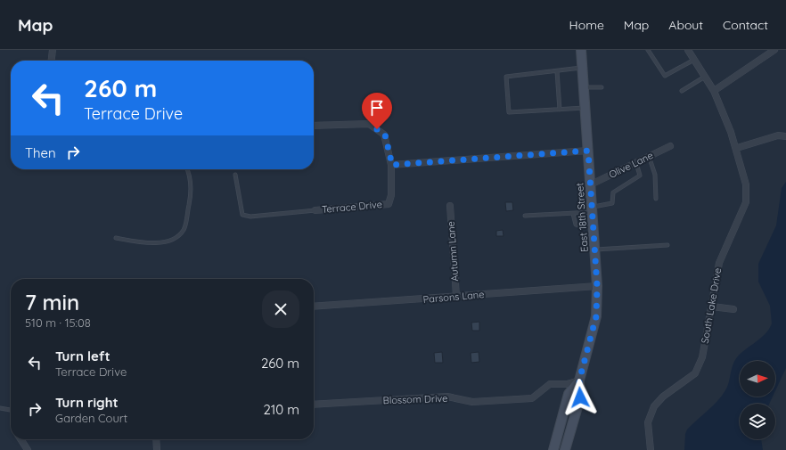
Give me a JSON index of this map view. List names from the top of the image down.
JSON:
{
  "streets": {
    "main road": ["East 18th Street"],
    "street": [
      "Olive Lane",
      "Terrace Drive",
      "Autumn Lane",
      "Parsons Lane",
      "South Lake Drive",
      "Blossom Drive"
    ]
  },
  "crossings": [
    ["Olive Lane", "East 18th Street"],
    ["East 18th Street", "Parsons Lane"],
    ["East 18th Street", "Blossom Drive"],
    ["Autumn Lane", "Parsons Lane"]
  ],
  "north": "right",
  "page": {
    "header": "Map",
    "nav": [
      "Home",
      "Map",
      "About",
      "Contact"
    ],
    "turn": ["260 m", "Terrace Drive"],
    "then": "Then",
    "heading": ["7 min", "510 m · 15:08"],
    "list": [
      {
        "name": "Turn left",
        "note": "Terrace Drive",
        "value": "260 m"
      },
      {
        "name": "Turn right",
        "note": "Garden Court",
        "value": "210 m"
      }
    ]
  }
}
